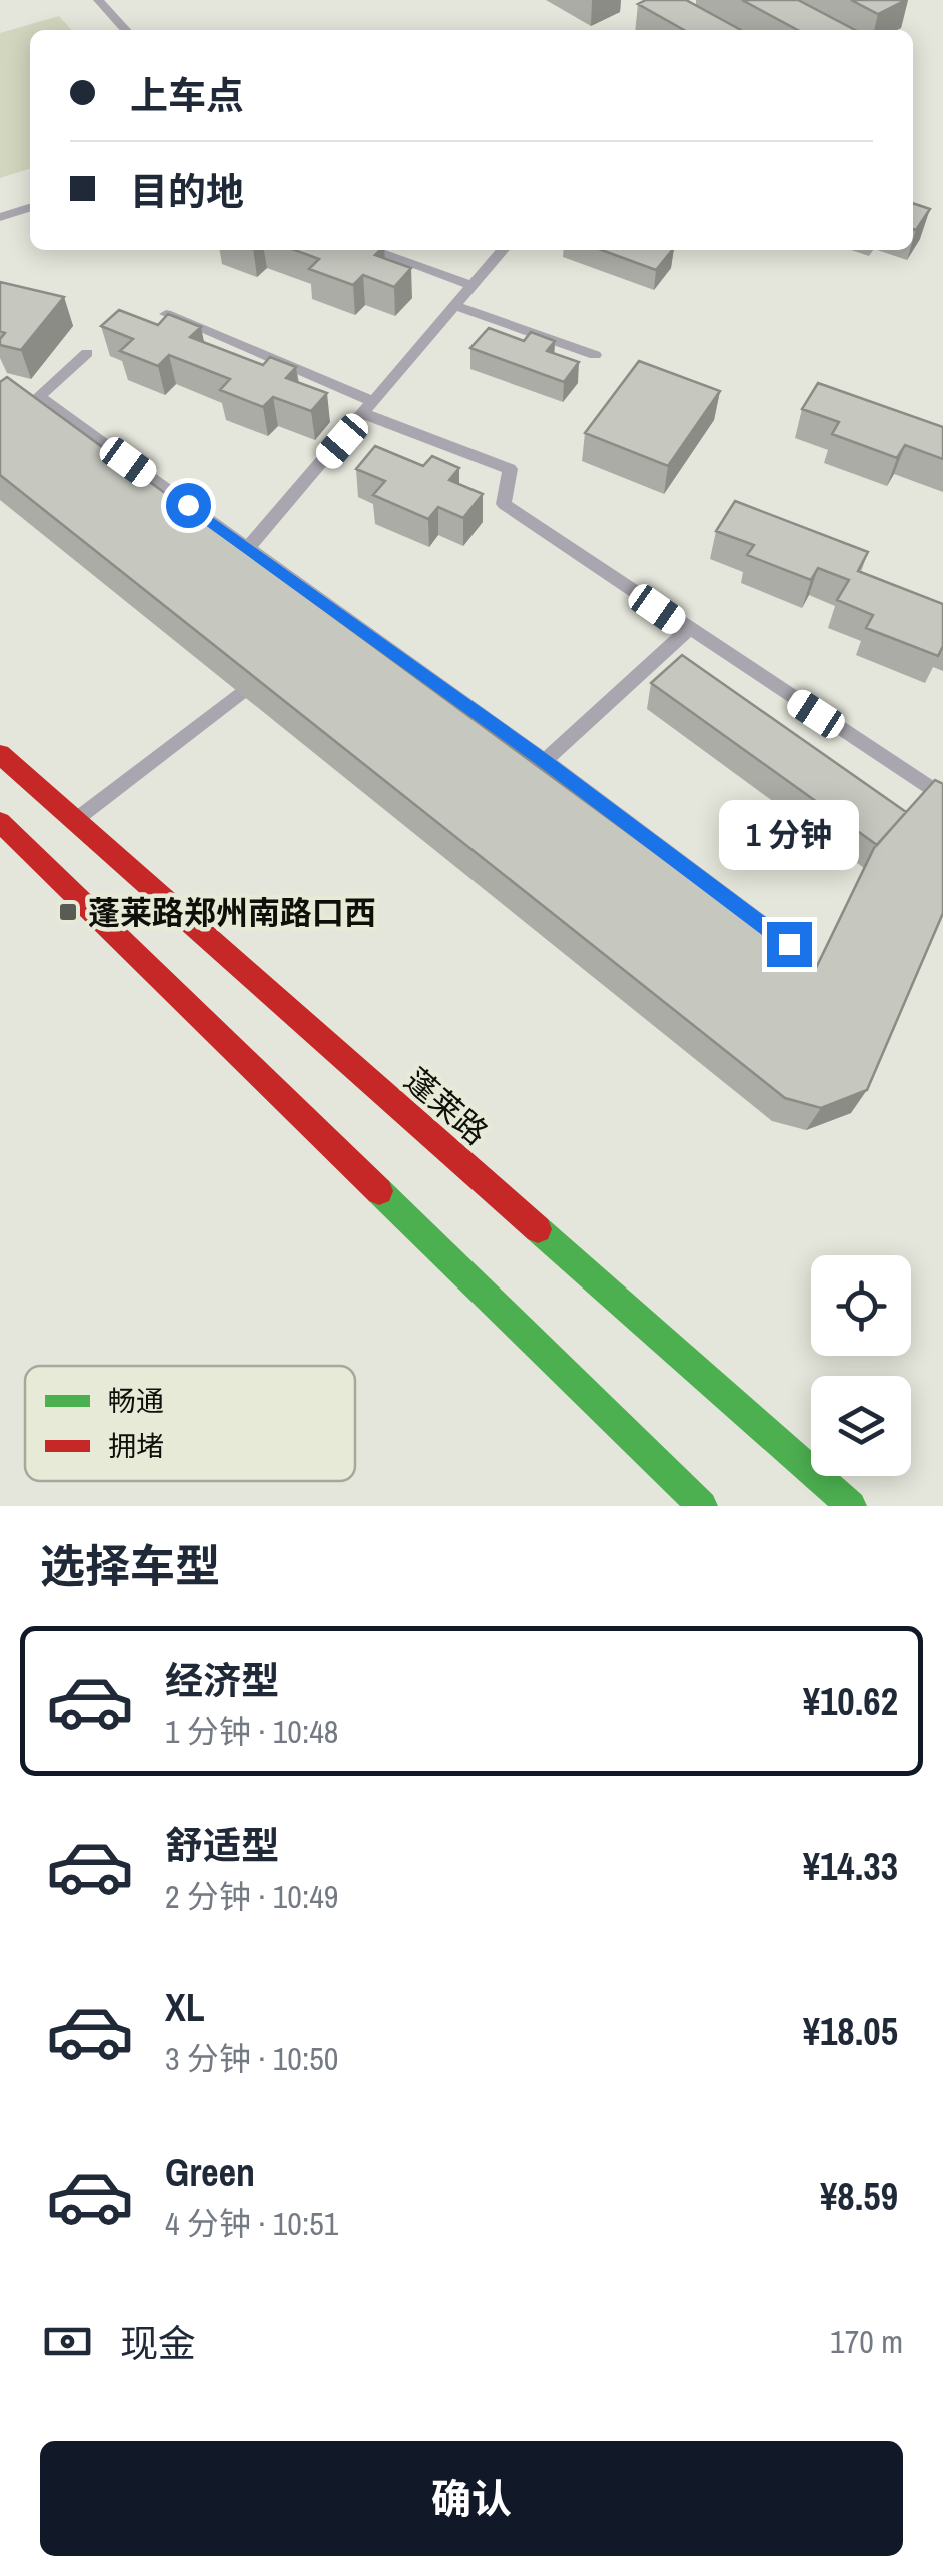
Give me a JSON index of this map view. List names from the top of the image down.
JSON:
{
  "streets": {
    "main road": ["蓬莱路"]
  },
  "places": {
    "transit": ["蓬莱路郑州南路口西"]
  },
  "legend": ["畅通", "拥堵"],
  "page": {
    "banner": ["上车点", "目的地"],
    "bubble": "1 分钟",
    "heading": "选择车型",
    "list": [
      {
        "name": "经济型",
        "note": "1 分钟 · 10:48",
        "value": "¥10.62"
      },
      {
        "name": "舒适型",
        "note": "2 分钟 · 10:49",
        "value": "¥14.33"
      },
      {
        "name": "XL",
        "note": "3 分钟 · 10:50",
        "value": "¥18.05"
      },
      {
        "name": "Green",
        "note": "4 分钟 · 10:51",
        "value": "¥8.59"
      }
    ],
    "pay": ["现金", "170 m"],
    "buttons": "确认"
  }
}
